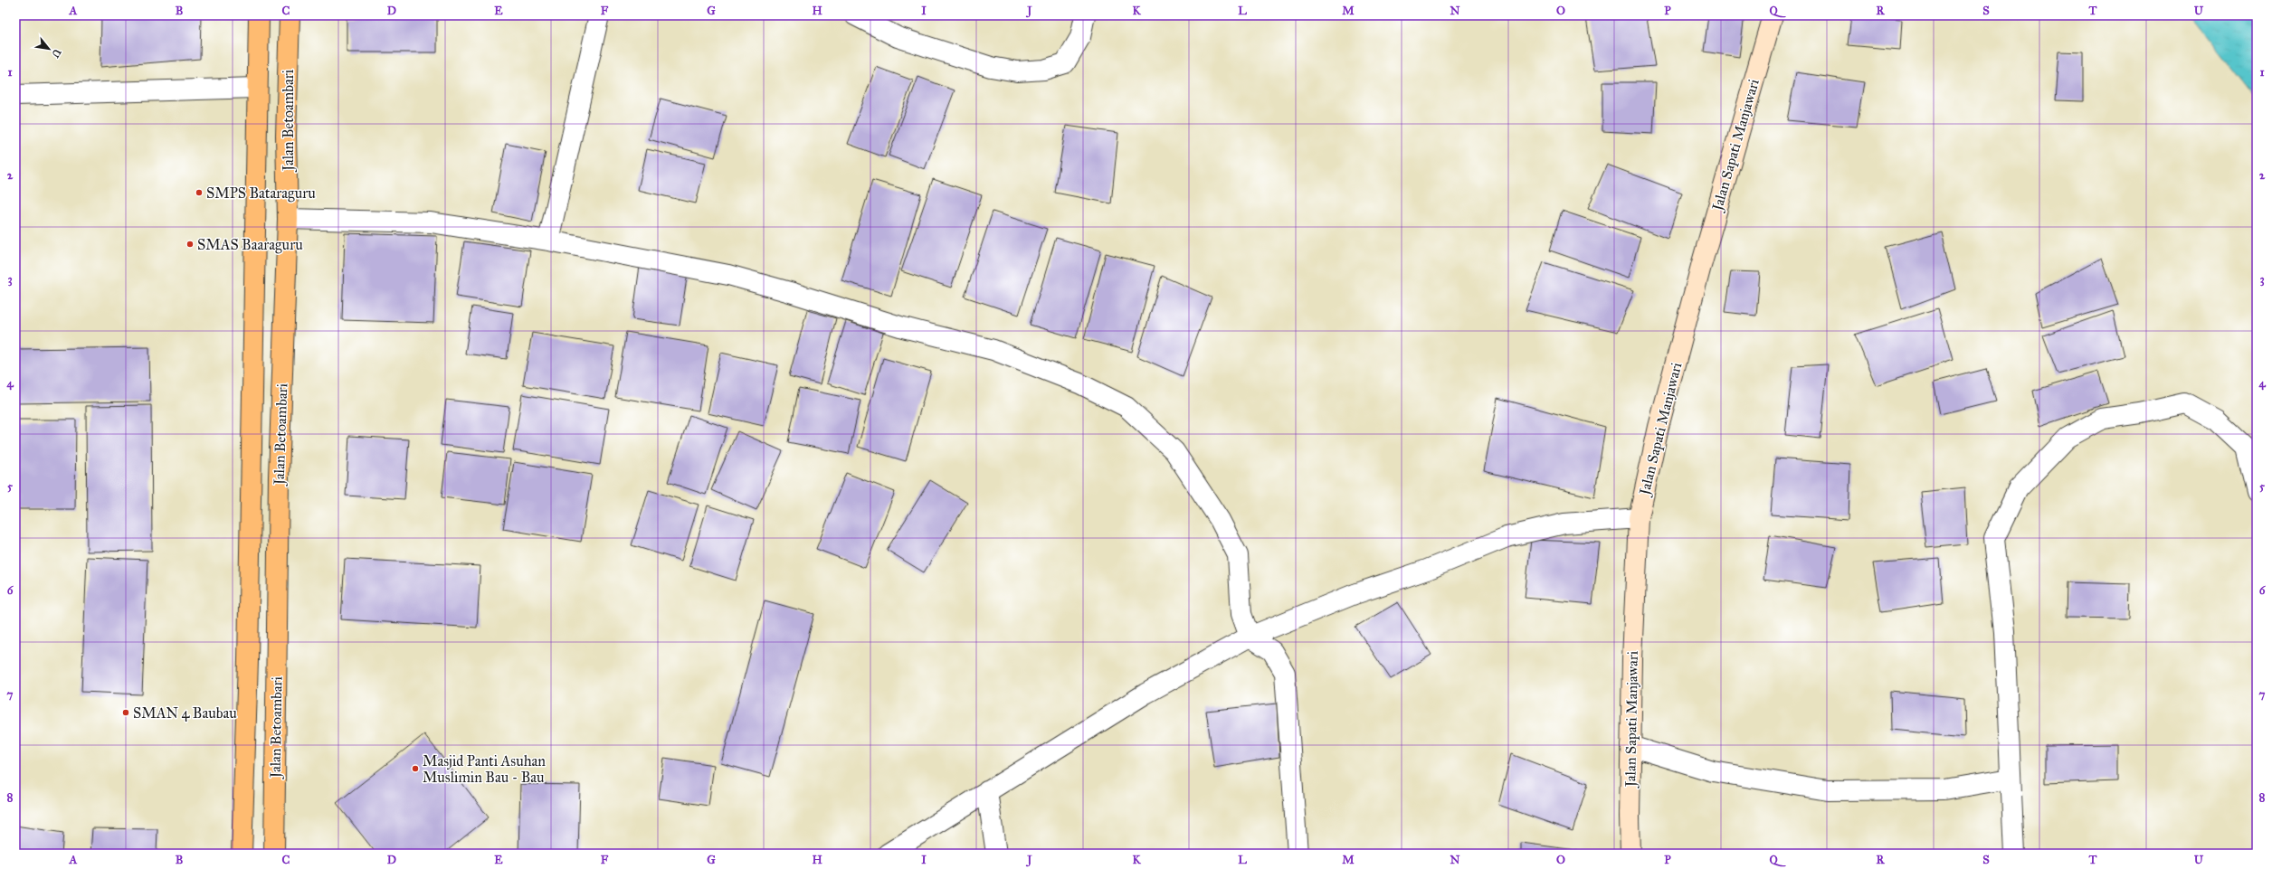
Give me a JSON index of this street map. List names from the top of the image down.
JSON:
{
  "streets": {
    "main road": ["Jalan Betoambari"],
    "street": ["Jalan Sapati Manjawari"]
  },
  "places": [
    "SMPS Bataraguru",
    "SMAS Baaraguru",
    "SMAN 4 Baubau",
    "Masjid Panti Asuhan Muslimin Bau - Bau"
  ],
  "north": "bottom right",
  "grid": {
    "columns": [
      "A",
      "B",
      "C",
      "D",
      "E",
      "F",
      "G",
      "H",
      "I",
      "J",
      "K",
      "L",
      "M",
      "N",
      "O",
      "P",
      "Q",
      "R",
      "S",
      "T",
      "U"
    ],
    "rows": [
      "1",
      "2",
      "3",
      "4",
      "5",
      "6",
      "7",
      "8"
    ]
  }
}
